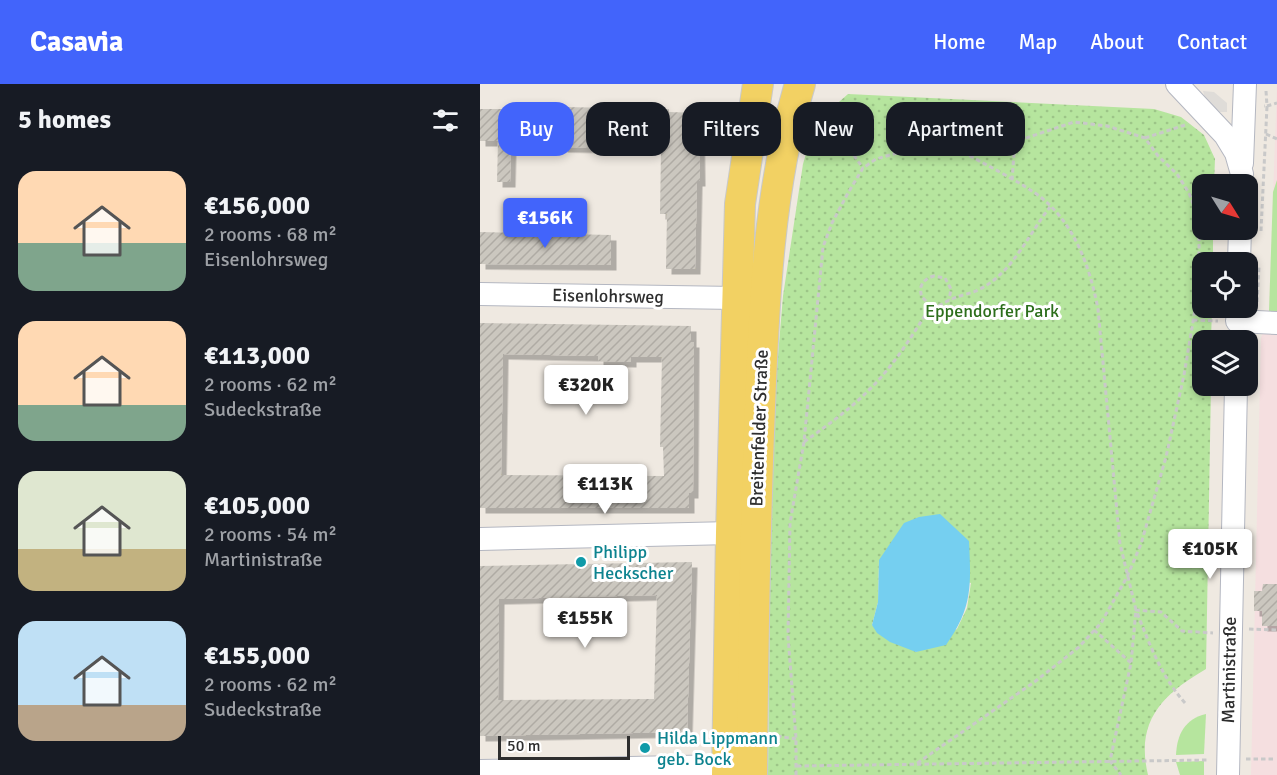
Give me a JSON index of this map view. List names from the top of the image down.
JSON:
{
  "streets": {
    "main road": ["Breitenfelder Straße"],
    "street": ["Eisenlohrsweg", "Martinistraße"]
  },
  "crossings": [
    ["Eisenlohrsweg", "Breitenfelder Straße"]
  ],
  "parks": ["Eppendorfer Park"],
  "places": ["Philipp Heckscher", "Hilda Lippmann geb. Bock"],
  "scale_bar": "50 m",
  "north": "bottom right",
  "page": {
    "header": "Casavia",
    "nav": [
      "Home",
      "Map",
      "About",
      "Contact"
    ],
    "heading": "5 homes",
    "chip": [
      "Buy",
      "Rent",
      "Filters",
      "New",
      "Apartment"
    ],
    "list": [
      {
        "name": "€156,000",
        "note": "2 rooms · 68 m² · Eisenlohrsweg"
      },
      {
        "name": "€113,000",
        "note": "2 rooms · 62 m² · Sudeckstraße"
      },
      {
        "name": "€105,000",
        "note": "2 rooms · 54 m² · Martinistraße"
      },
      {
        "name": "€155,000",
        "note": "2 rooms · 62 m² · Sudeckstraße"
      }
    ],
    "price": [
      "€156K",
      "€320K",
      "€113K",
      "€105K",
      "€155K"
    ],
    "scale": "50 m"
  }
}
